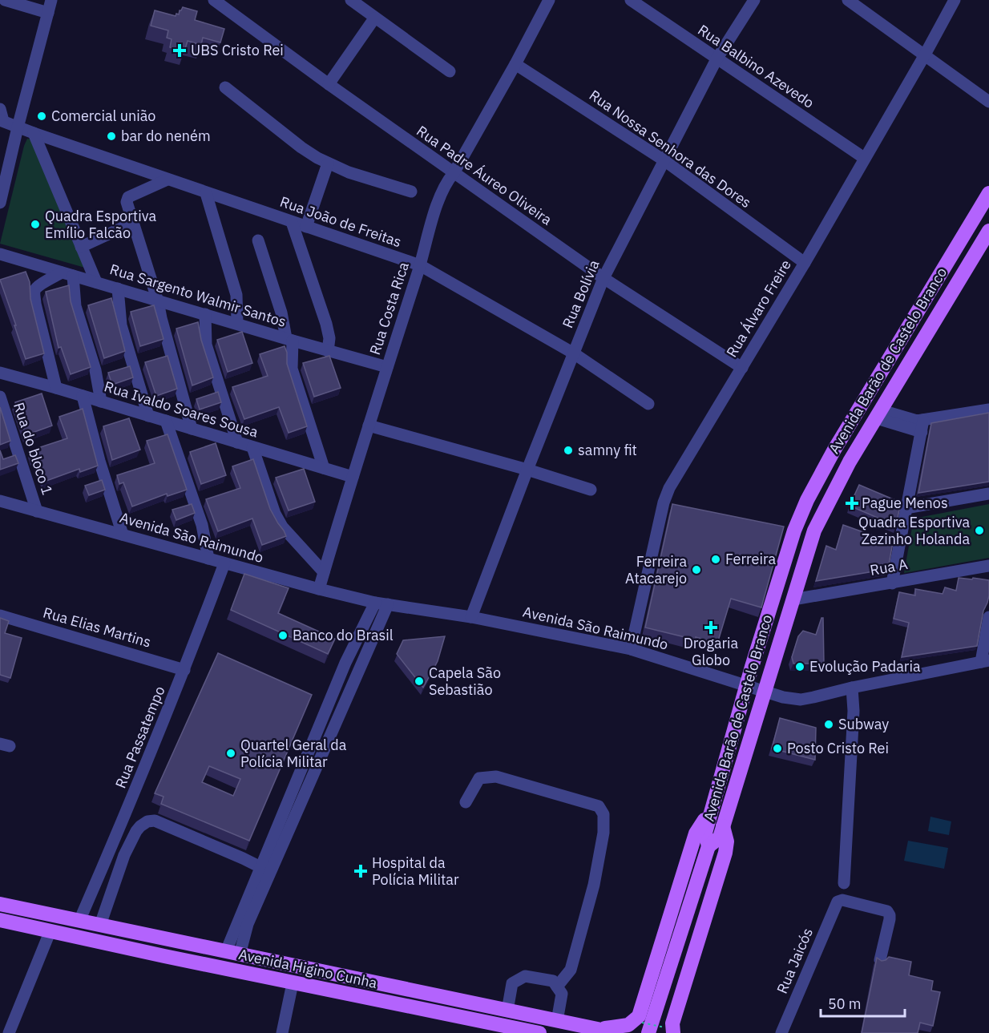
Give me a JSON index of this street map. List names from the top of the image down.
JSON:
{
  "streets": {
    "main road": ["Avenida Barão de Castelo Branco", "Avenida Higino Cunha"],
    "street": [
      "Rua Balbino Azevedo",
      "Rua Nossa Senhora das Dores",
      "Rua Padre Áureo Oliveira",
      "Rua João de Freitas",
      "Rua Bolívia",
      "Rua Sargento Walmir Santos",
      "Rua Costa Rica",
      "Rua Álvaro Freire",
      "Rua Ivaldo Soares Sousa",
      "Rua do bloco 1",
      "Avenida São Raimundo",
      "Rua A",
      "Rua Elias Martins",
      "Rua Passatempo",
      "Rua Jaicós"
    ]
  },
  "crossings": [
    ["Rua Balbino Azevedo", "Rua Bolívia"],
    ["Rua Balbino Azevedo", "Rua Álvaro Freire"],
    ["Rua Nossa Senhora das Dores", "Rua Bolívia"],
    ["Rua Nossa Senhora das Dores", "Rua Costa Rica"],
    ["Rua Nossa Senhora das Dores", "Rua Álvaro Freire"],
    ["Rua Padre Áureo Oliveira", "Rua Bolívia"],
    ["Rua Padre Áureo Oliveira", "Rua Costa Rica"],
    ["Rua Padre Áureo Oliveira", "Rua Álvaro Freire"],
    ["Rua João de Freitas", "Rua Bolívia"],
    ["Rua João de Freitas", "Rua Costa Rica"],
    ["Rua Bolívia", "Avenida São Raimundo"],
    ["Rua Sargento Walmir Santos", "Rua Costa Rica"],
    ["Rua Costa Rica", "Rua Ivaldo Soares Sousa"],
    ["Rua Costa Rica", "Avenida São Raimundo"],
    ["Rua Álvaro Freire", "Avenida São Raimundo"],
    ["Avenida Barão de Castelo Branco", "Avenida São Raimundo"],
    ["Avenida Barão de Castelo Branco", "Rua A"],
    ["Rua do bloco 1", "Avenida São Raimundo"],
    ["Avenida São Raimundo", "Rua Passatempo"],
    ["Rua Elias Martins", "Rua Passatempo"],
    ["Rua Passatempo", "Avenida Higino Cunha"]
  ],
  "places": {
    "health": [
      "UBS Cristo Rei",
      "Pague Menos",
      "Drogaria Globo",
      "Hospital da Polícia Militar"
    ],
    "other": [
      "Comercial união",
      "bar do neném",
      "Quadra Esportiva Emílio Falcão",
      "samny fit",
      "Quadra Esportiva Zezinho Holanda",
      "Ferreira",
      "Ferreira Atacarejo",
      "Banco do Brasil",
      "Evolução Padaria",
      "Capela São Sebastião",
      "Subway",
      "Posto Cristo Rei",
      "Quartel Geral da Polícia Militar"
    ]
  },
  "scale_bar": "50 m"
}
